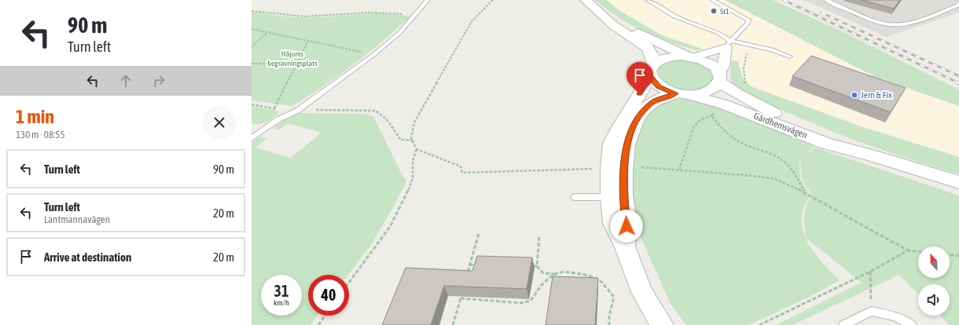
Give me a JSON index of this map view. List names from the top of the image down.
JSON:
{
  "streets": {
    "main road": ["Gärdhemsvägen"]
  },
  "parks": ["Håjums begravningsplats"],
  "places": ["St1", "Jem & Fix"],
  "north": "top",
  "page": {
    "turn": ["90 m", "Turn left"],
    "heading": ["1 min", "130 m · 08:55"],
    "list": [
      {
        "name": "Turn left",
        "value": "90 m"
      },
      {
        "name": "Turn left",
        "note": "Lantmannavägen",
        "value": "20 m"
      },
      {
        "name": "Arrive at destination",
        "value": "20 m"
      }
    ],
    "speed": "31 km/h",
    "limit": "40"
  }
}
